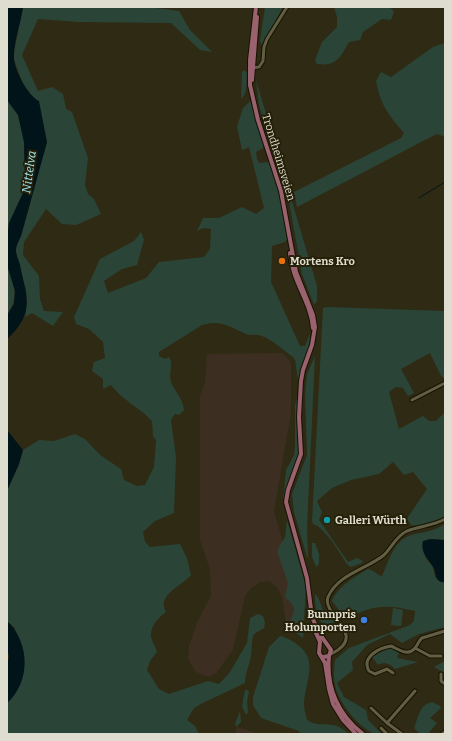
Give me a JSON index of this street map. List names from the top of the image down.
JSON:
{
  "streets": {
    "main road": ["Trondheimsveien"]
  },
  "water": ["Nittelva"],
  "places": ["Mortens Kro", "Galleri Würth", "Bunnpris Holumporten"]
}
